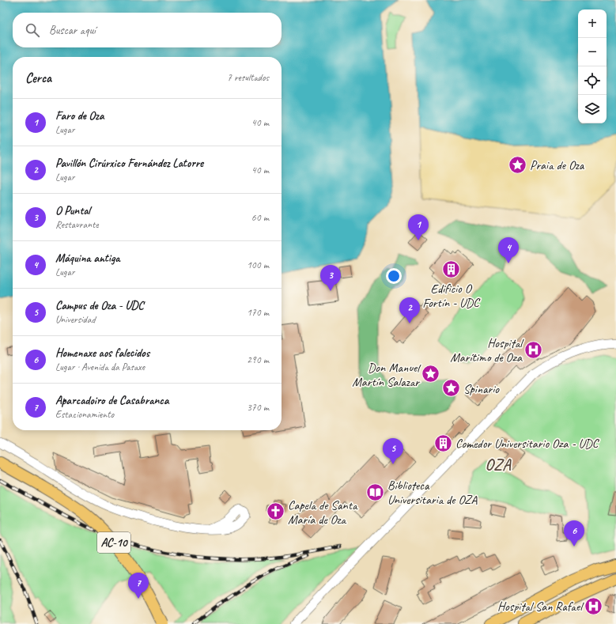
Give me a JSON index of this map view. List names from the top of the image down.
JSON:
{
  "streets": {
    "main road": ["AC-10"]
  },
  "districts": ["OZA"],
  "places": {
    "place": ["Praia de Oza", "Don Manuel Martín Salazar", "Spinario"],
    "building": ["Edificio O Fortín - UDC", "Comedor Universitario Oza - UDC"],
    "hospital": ["Hospital Marítimo de Oza", "Hospital San Rafael"],
    "library": ["Biblioteca Universitaria de OZA"],
    "church": ["Capela de Santa María de Oza"]
  },
  "page": {
    "map_buttons": ["+", "−"],
    "search": "Buscar aquí",
    "heading": ["Cerca", "7 resultados"],
    "list": [
      {
        "mark": "1",
        "name": "Faro de Oza",
        "note": "Lugar",
        "value": "40 m"
      },
      {
        "mark": "2",
        "name": "Pavillón Cirúrxico Fernández Latorre",
        "note": "Lugar",
        "value": "40 m"
      },
      {
        "mark": "3",
        "name": "O Puntal",
        "note": "Restaurante",
        "value": "60 m"
      },
      {
        "mark": "4",
        "name": "Máquina antiga",
        "note": "Lugar",
        "value": "100 m"
      },
      {
        "mark": "5",
        "name": "Campus de Oza - UDC",
        "note": "Universidad",
        "value": "170 m"
      },
      {
        "mark": "6",
        "name": "Homenaxe aos falecidos",
        "note": "Lugar · Avenida da Pasaxe",
        "value": "290 m"
      },
      {
        "mark": "7",
        "name": "Aparcadoiro de Casabranca",
        "note": "Estacionamiento",
        "value": "370 m"
      }
    ],
    "pins": [
      "1",
      "4",
      "3",
      "2",
      "5",
      "6",
      "7"
    ]
  }
}
